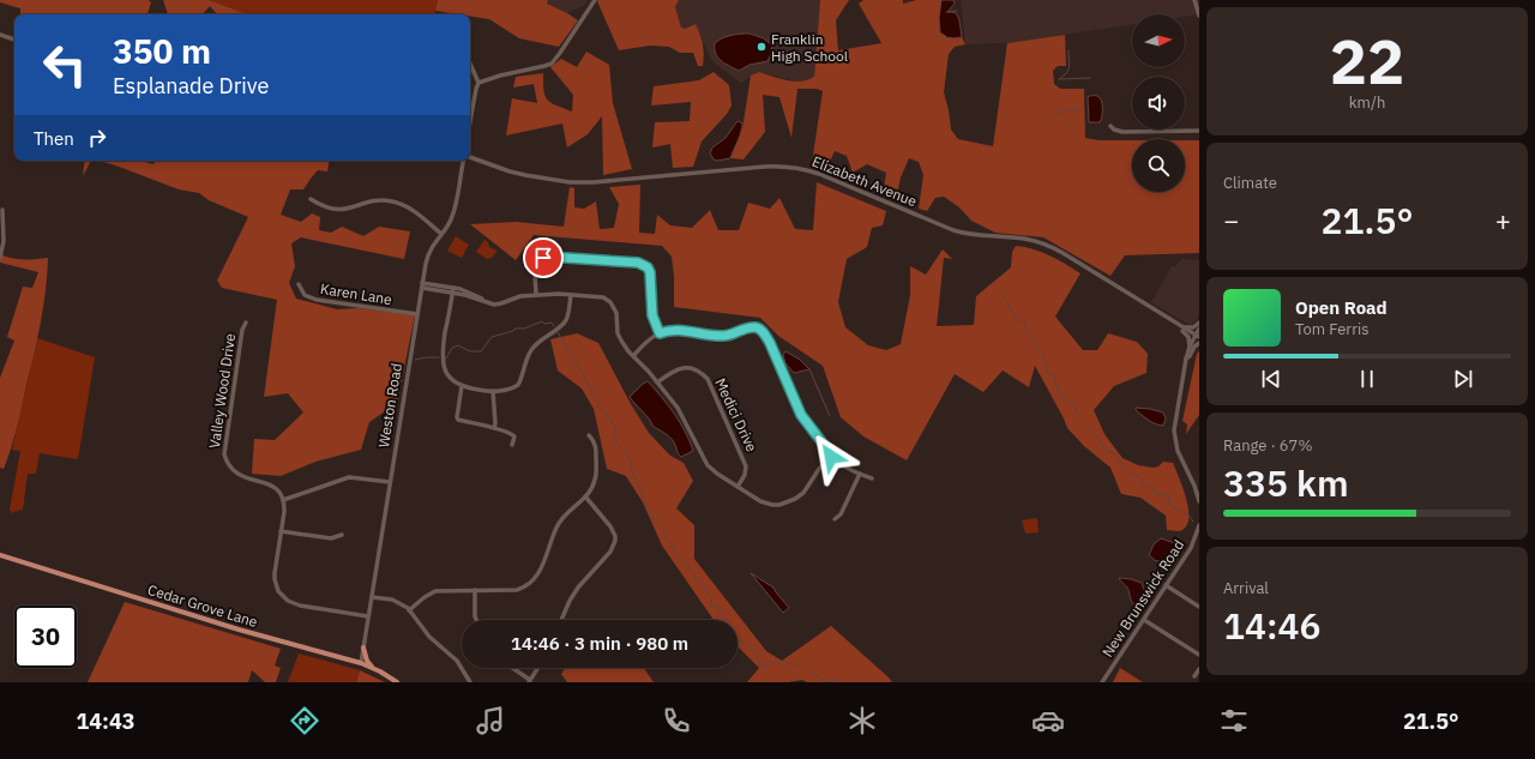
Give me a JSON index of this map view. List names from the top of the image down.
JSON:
{
  "streets": {
    "main road": ["Cedar Grove Lane"],
    "street": [
      "Elizabeth Avenue",
      "Karen Lane",
      "Valley Wood Drive",
      "Weston Road",
      "Medici Drive",
      "New Brunswick Road"
    ]
  },
  "crossings": [
    ["Karen Lane", "Weston Road"],
    ["Weston Road", "Cedar Grove Lane"]
  ],
  "places": ["Franklin High School"],
  "north": "right",
  "page": {
    "tile": [
      ["22", "km/h"],
      "Climate",
      ["Range · 67%", "335 km"],
      ["Arrival", "14:46"]
    ],
    "turn": ["350 m", "Esplanade Drive"],
    "then": "Then",
    "heat": ["−", "21.5°", "+"],
    "song": ["Open Road", "Tom Ferris"],
    "limit": "30",
    "trip": "14:46 · 3 min · 980 m",
    "tabs": ["14:43", "21.5°"]
  }
}
